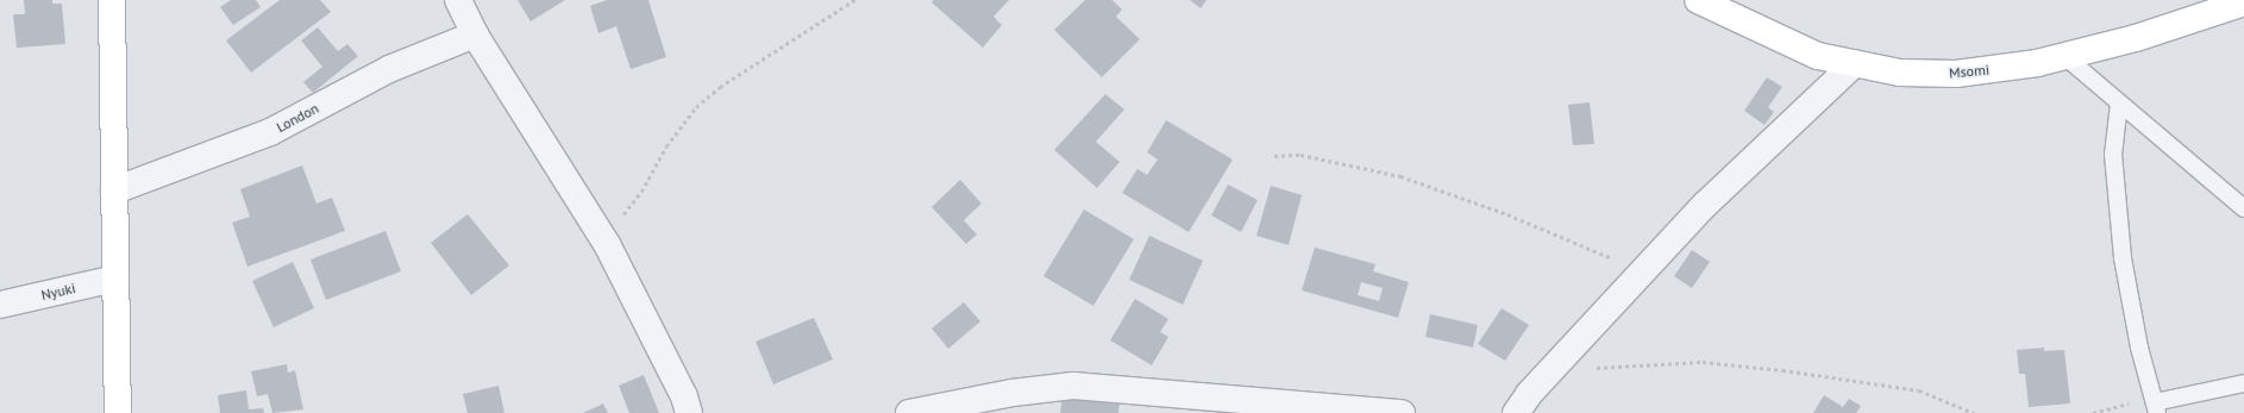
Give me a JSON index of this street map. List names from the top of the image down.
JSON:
{
  "streets": {
    "street": ["Msomi", "London", "Nyuki"]
  }
}
